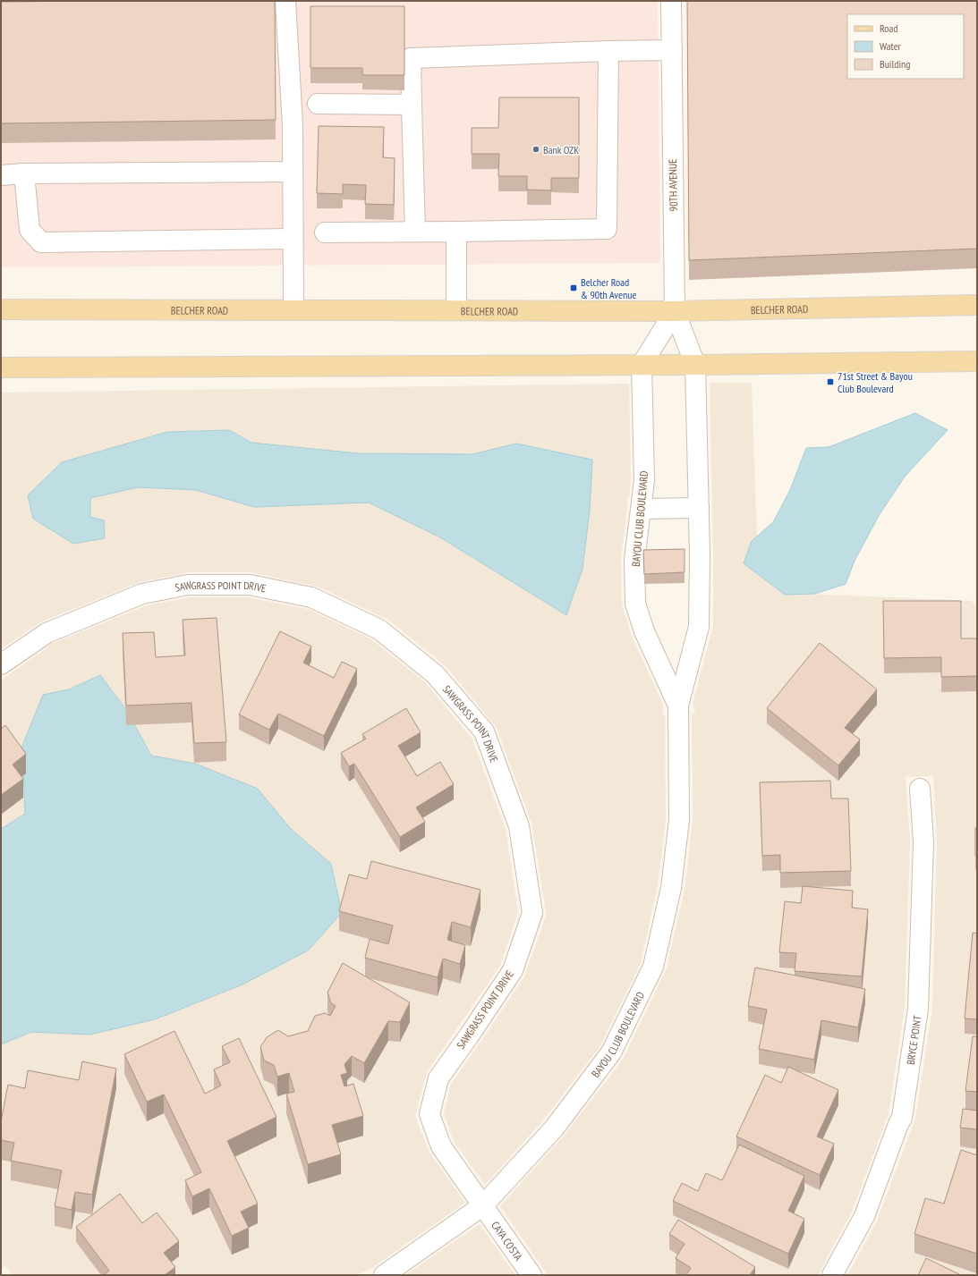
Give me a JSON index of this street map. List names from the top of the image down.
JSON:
{
  "streets": {
    "main road": ["BELCHER ROAD"],
    "street": [
      "90TH AVENUE",
      "BAYOU CLUB BOULEVARD",
      "SAWGRASS POINT DRIVE",
      "BRYCE POINT",
      "CAYA COSTA"
    ]
  },
  "crossings": [
    ["90TH AVENUE", "BELCHER ROAD"],
    ["90TH AVENUE", "BAYOU CLUB BOULEVARD"],
    ["BAYOU CLUB BOULEVARD", "SAWGRASS POINT DRIVE"],
    ["BAYOU CLUB BOULEVARD", "CAYA COSTA"],
    ["SAWGRASS POINT DRIVE", "CAYA COSTA"]
  ],
  "places": {
    "other": ["Bank OZK"],
    "transit": ["Belcher Road & 90th Avenue", "71st Street & Bayou Club Boulevard"]
  },
  "legend": ["Road", "Water", "Building"]
}
